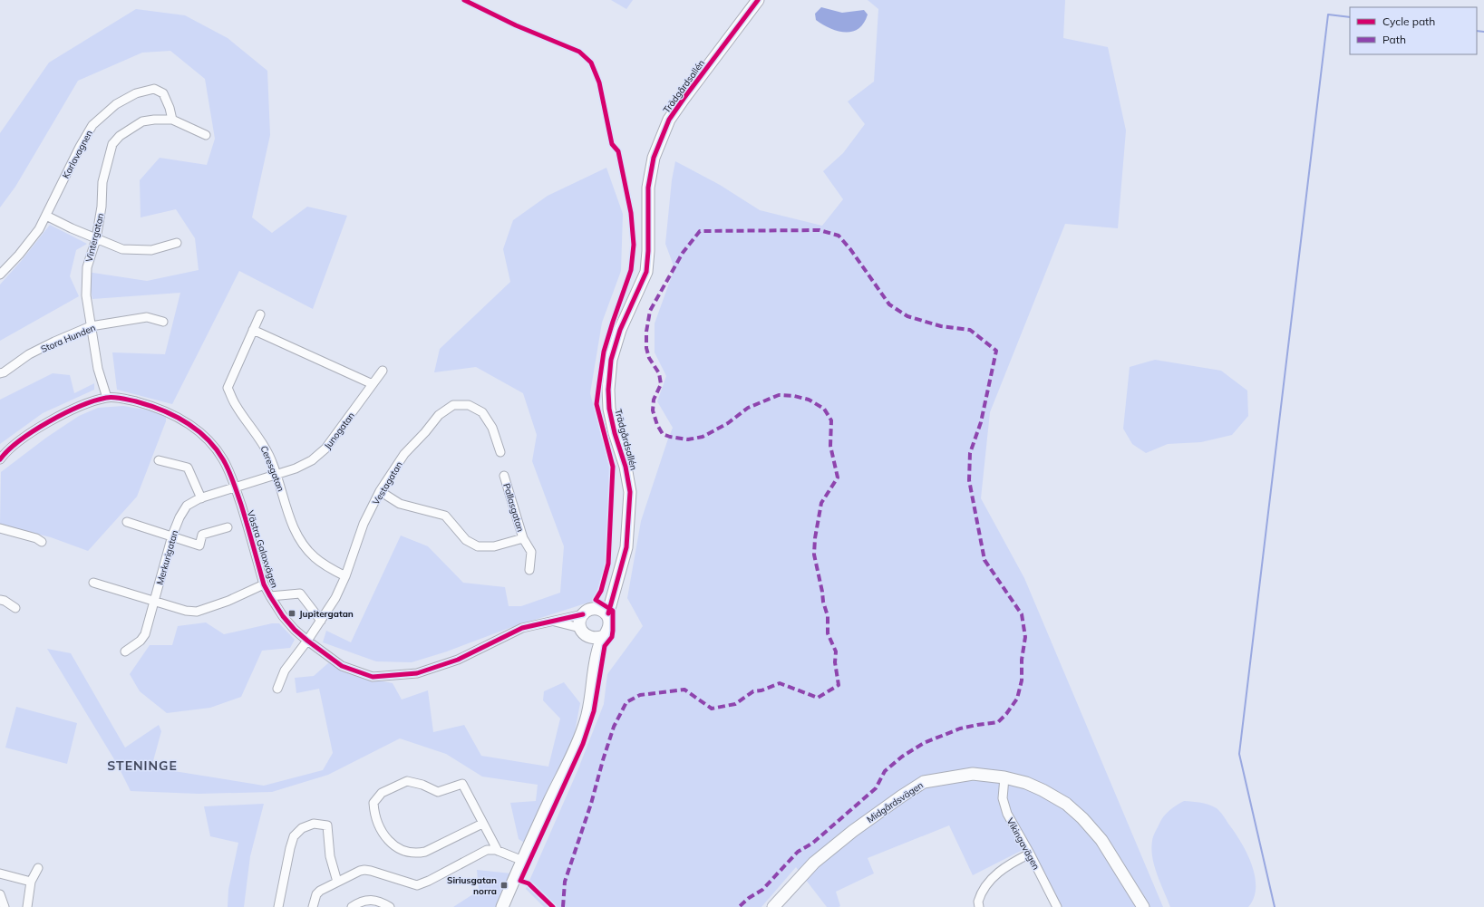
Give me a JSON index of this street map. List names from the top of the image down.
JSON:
{
  "streets": {
    "street": [
      "Trädgårdsallén",
      "Karlavagnen",
      "Vintergatan",
      "Stora Hunden",
      "Junogatan",
      "Ceresgatan",
      "Vestagatan",
      "Pallasgatan",
      "Västra Galaxvägen",
      "Merkurigatan",
      "Midgårdsvägen",
      "Vikingavägen"
    ]
  },
  "crossings": [
    ["Trädgårdsallén", "Västra Galaxvägen"],
    ["Karlavagnen", "Vintergatan"],
    ["Vintergatan", "Stora Hunden"],
    ["Vintergatan", "Västra Galaxvägen"],
    ["Junogatan", "Ceresgatan"],
    ["Junogatan", "Västra Galaxvägen"],
    ["Junogatan", "Merkurigatan"],
    ["Ceresgatan", "Vestagatan"],
    ["Vestagatan", "Pallasgatan"],
    ["Vestagatan", "Västra Galaxvägen"],
    ["Västra Galaxvägen", "Merkurigatan"],
    ["Midgårdsvägen", "Vikingavägen"]
  ],
  "districts": ["STENINGE"],
  "places": {
    "transit": ["Jupitergatan", "Siriusgatan norra"]
  },
  "legend": ["Cycle path", "Path"]
}
